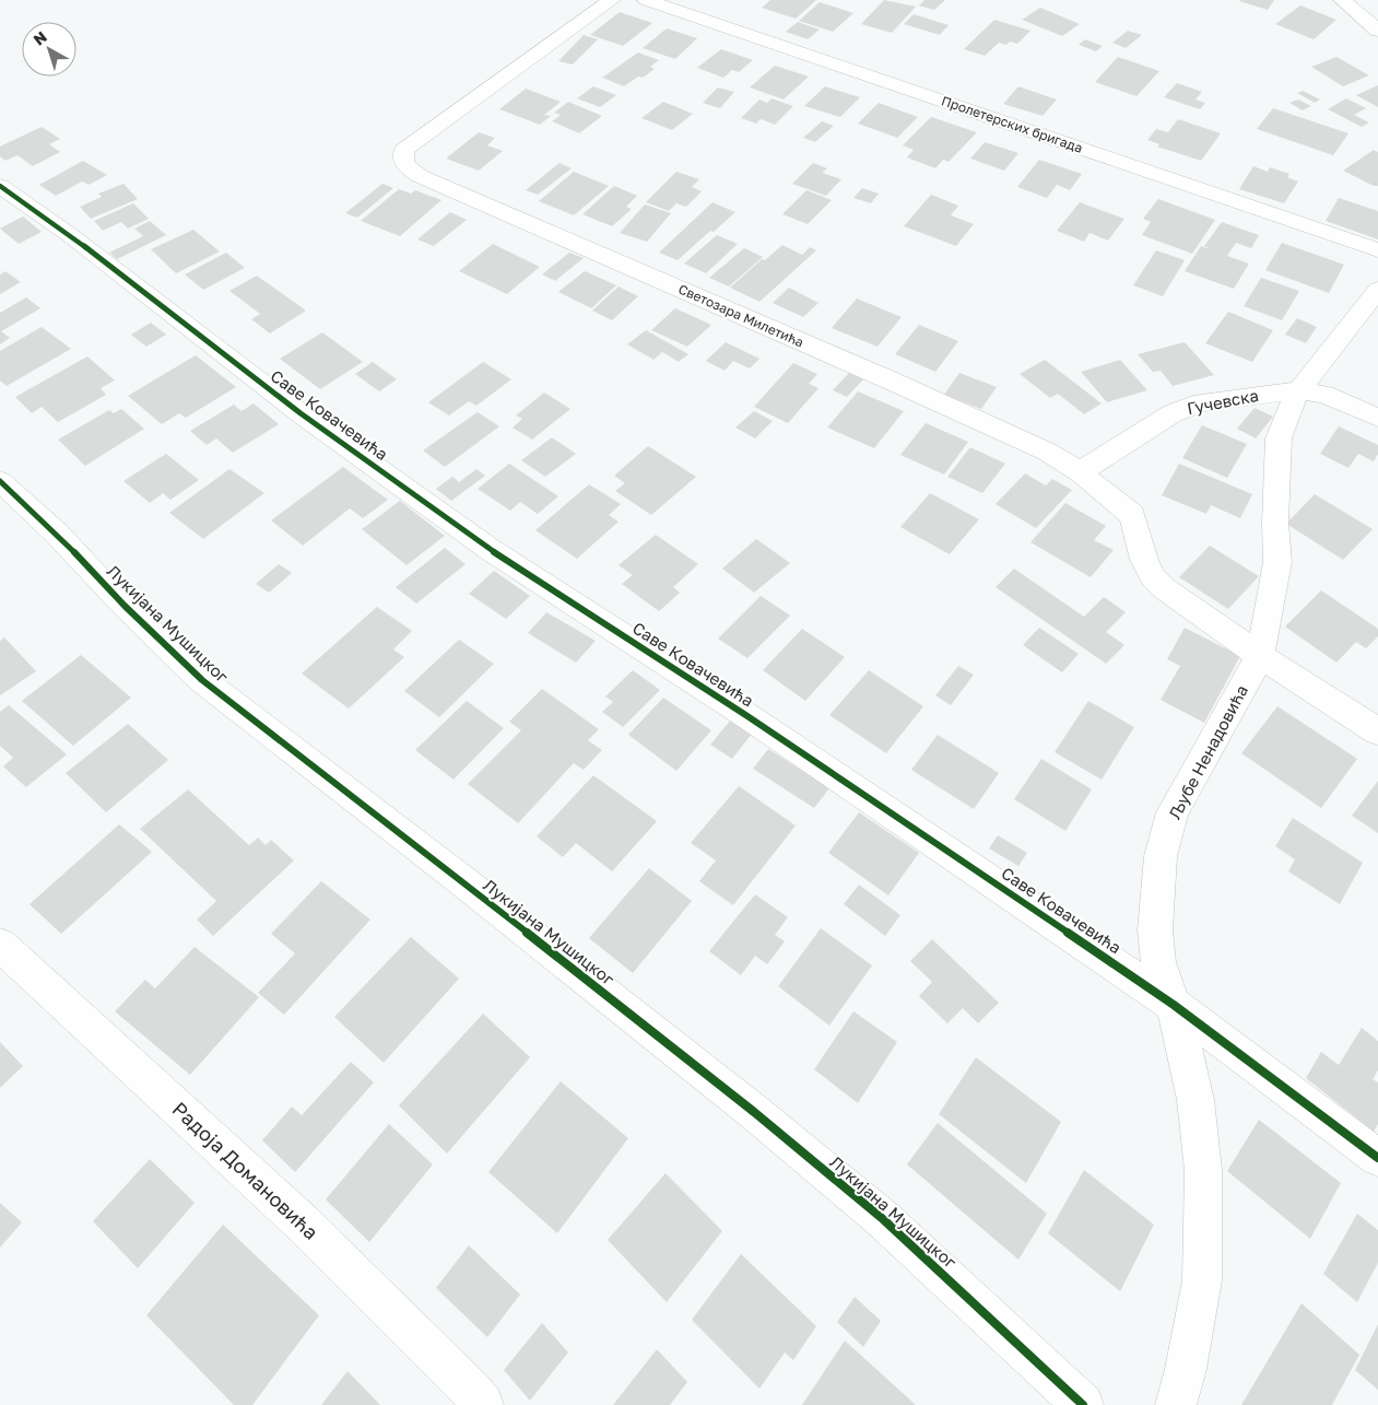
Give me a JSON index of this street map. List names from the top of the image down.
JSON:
{
  "streets": {
    "street": [
      "Пролетерских бригада",
      "Светозара Милетића",
      "Гучевска",
      "Саве Ковачевића",
      "Лукијана Мушицког",
      "Љубе Ненадовића",
      "Радоја Домановића"
    ]
  },
  "crossings": [
    ["Светозара Милетића", "Гучевска"],
    ["Светозара Милетића", "Љубе Ненадовића"],
    ["Гучевска", "Љубе Ненадовића"],
    ["Саве Ковачевића", "Љубе Ненадовића"]
  ],
  "north": "top left"
}
